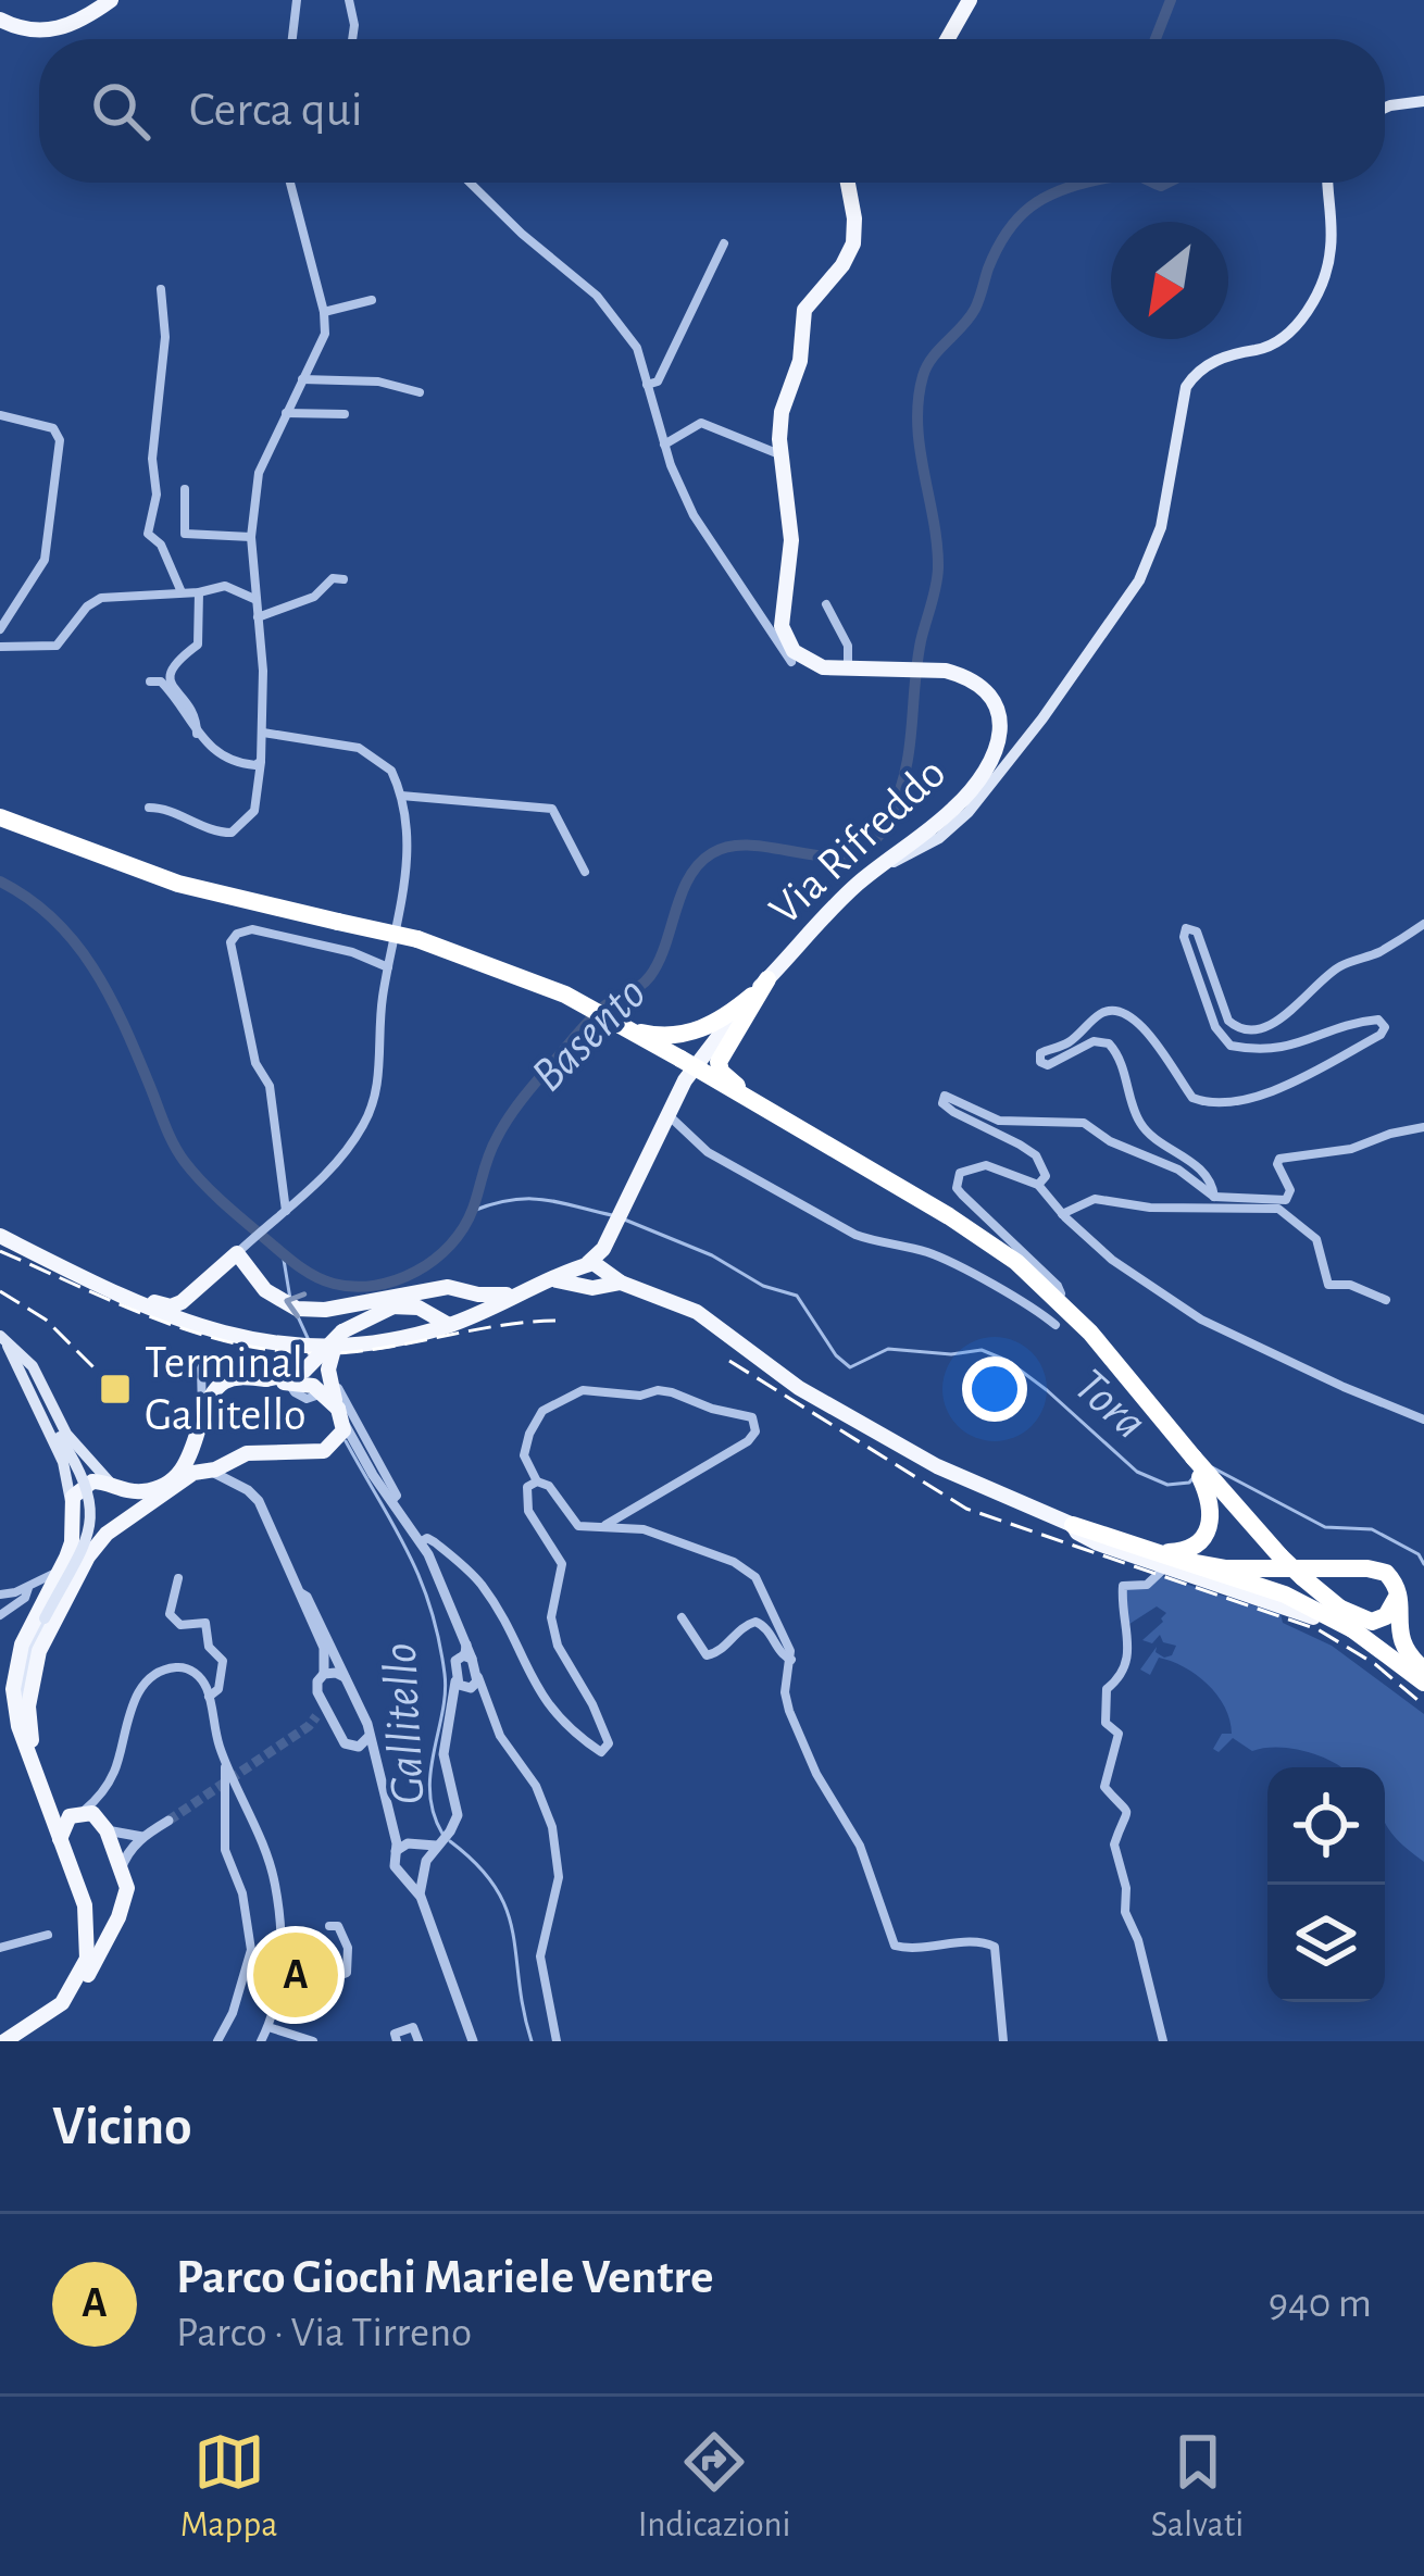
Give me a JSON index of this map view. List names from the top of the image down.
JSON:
{
  "streets": {
    "main road": ["Via Rifreddo"]
  },
  "water": ["Basento", "Tora", "Gallitello"],
  "places": {
    "transit": ["Terminal Gallitello"]
  },
  "north": "bottom left",
  "page": {
    "search": "Cerca qui",
    "pins": "A",
    "heading": "Vicino",
    "list": [
      {
        "mark": "A",
        "name": "Parco Giochi Mariele Ventre",
        "note": "Parco · Via Tirreno",
        "value": "940 m"
      }
    ],
    "nav": ["Mappa", "Indicazioni", "Salvati"]
  }
}
